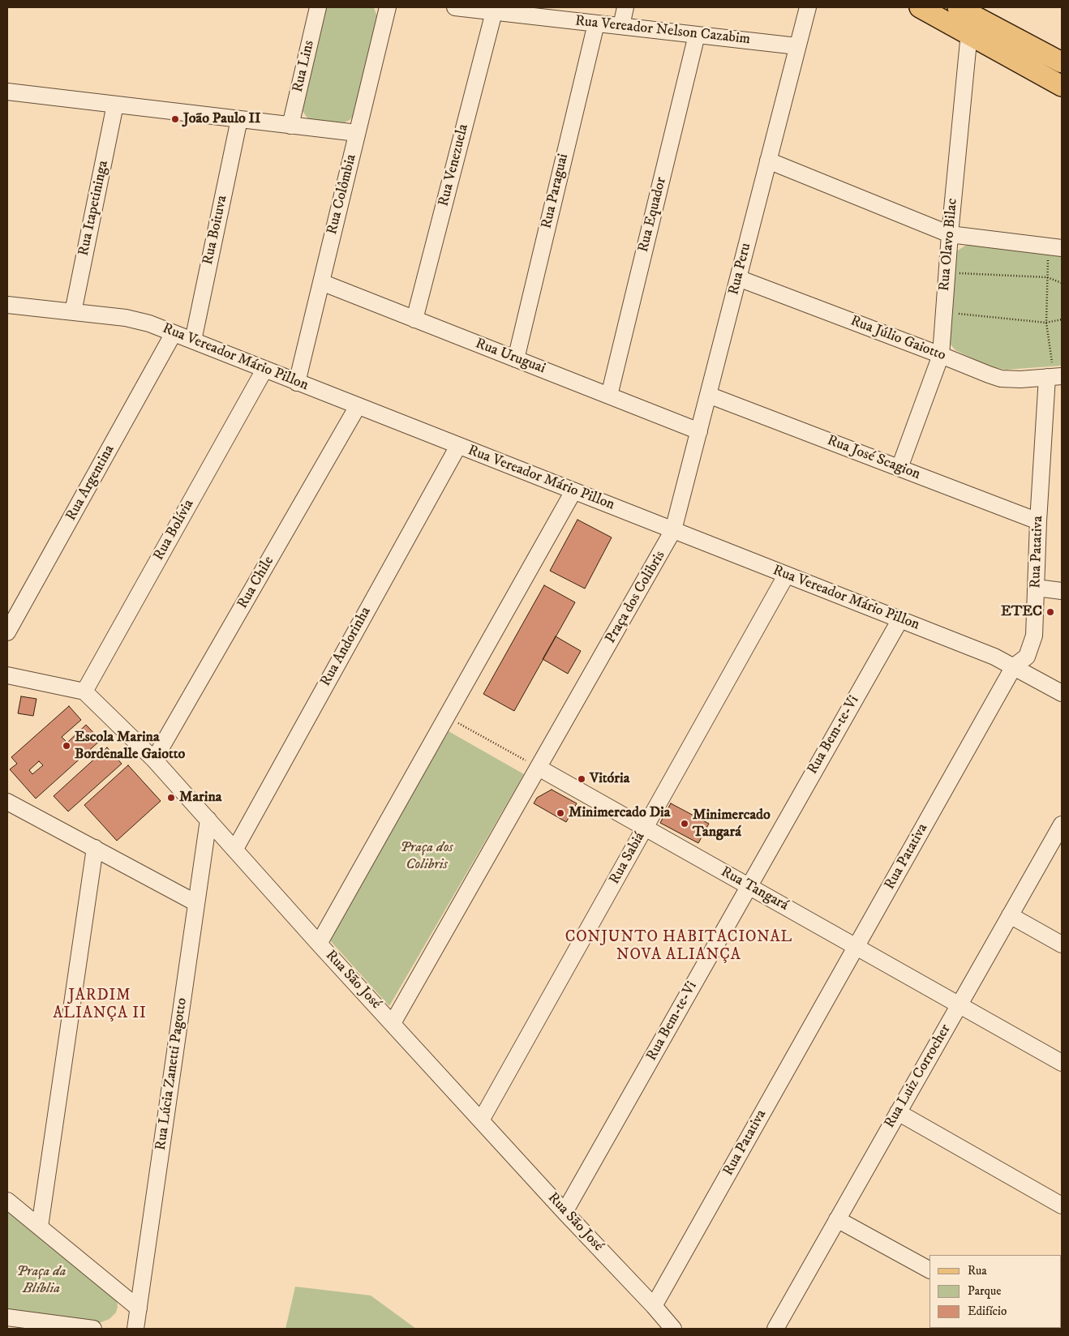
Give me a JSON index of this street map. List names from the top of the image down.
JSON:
{
  "streets": {
    "street": [
      "Rua Vereador Nelson Cazabim",
      "Rua Lins",
      "Rua Venezuela",
      "Rua Paraguai",
      "Rua Colômbia",
      "Rua Itapetininga",
      "Rua Equador",
      "Rua Boituva",
      "Rua Olavo Bilac",
      "Rua Peru",
      "Rua Júlio Gaiotto",
      "Rua Uruguai",
      "Rua Vereador Mário Pillon",
      "Rua José Scagion",
      "Rua Argentina",
      "Rua Bolívia",
      "Rua Patativa",
      "Rua Chile",
      "Praça dos Colibris",
      "Rua Andorinha",
      "Rua Bem-te-Vi",
      "Rua Sabiá",
      "Rua Tangará",
      "Rua São José",
      "Rua Lúcia Zanetti Pagotto",
      "Rua Luiz Corrocher"
    ]
  },
  "crossings": [
    ["Rua Vereador Nelson Cazabim", "Rua Venezuela"],
    ["Rua Vereador Nelson Cazabim", "Rua Paraguai"],
    ["Rua Vereador Nelson Cazabim", "Rua Equador"],
    ["Rua Vereador Nelson Cazabim", "Rua Peru"],
    ["Rua Venezuela", "Rua Uruguai"],
    ["Rua Paraguai", "Rua Uruguai"],
    ["Rua Colômbia", "Rua Uruguai"],
    ["Rua Colômbia", "Rua Vereador Mário Pillon"],
    ["Rua Itapetininga", "Rua Vereador Mário Pillon"],
    ["Rua Equador", "Rua Uruguai"],
    ["Rua Boituva", "Rua Vereador Mário Pillon"],
    ["Rua Olavo Bilac", "Rua Júlio Gaiotto"],
    ["Rua Olavo Bilac", "Rua José Scagion"],
    ["Rua Peru", "Rua Júlio Gaiotto"],
    ["Rua Peru", "Rua Uruguai"],
    ["Rua Peru", "Rua Vereador Mário Pillon"],
    ["Rua Peru", "Rua José Scagion"],
    ["Rua Peru", "Praça dos Colibris"],
    ["Rua Júlio Gaiotto", "Rua Patativa"],
    ["Rua Vereador Mário Pillon", "Rua Argentina"],
    ["Rua Vereador Mário Pillon", "Rua Bolívia"],
    ["Rua Vereador Mário Pillon", "Rua Patativa"],
    ["Rua Vereador Mário Pillon", "Rua Chile"],
    ["Rua Vereador Mário Pillon", "Praça dos Colibris"],
    ["Rua Vereador Mário Pillon", "Rua Andorinha"],
    ["Rua Vereador Mário Pillon", "Rua Bem-te-Vi"],
    ["Rua Vereador Mário Pillon", "Rua Sabiá"],
    ["Rua José Scagion", "Rua Patativa"],
    ["Rua Bolívia", "Rua São José"],
    ["Rua Patativa", "Rua Tangará"],
    ["Rua Patativa", "Rua São José"],
    ["Rua Chile", "Rua São José"],
    ["Praça dos Colibris", "Rua Tangará"],
    ["Praça dos Colibris", "Rua São José"],
    ["Rua Andorinha", "Rua São José"],
    ["Rua Bem-te-Vi", "Rua Tangará"],
    ["Rua Bem-te-Vi", "Rua São José"],
    ["Rua Sabiá", "Rua Tangará"],
    ["Rua Sabiá", "Rua São José"],
    ["Rua Tangará", "Rua Luiz Corrocher"],
    ["Rua São José", "Rua Lúcia Zanetti Pagotto"]
  ],
  "districts": ["CONJUNTO HABITACIONAL NOVA ALIANÇA", "JARDIM ALIANÇA II"],
  "parks": ["Praça dos Colibris", "Praça da Blíblia"],
  "places": [
    "João Paulo II",
    "ETEC",
    "Escola Marina Bordenalle Gaiotto",
    "Vitória",
    "Marina",
    "Minimercado Dia",
    "Minimercado Tangará"
  ],
  "legend": ["Rua", "Parque", "Edifício"]
}
